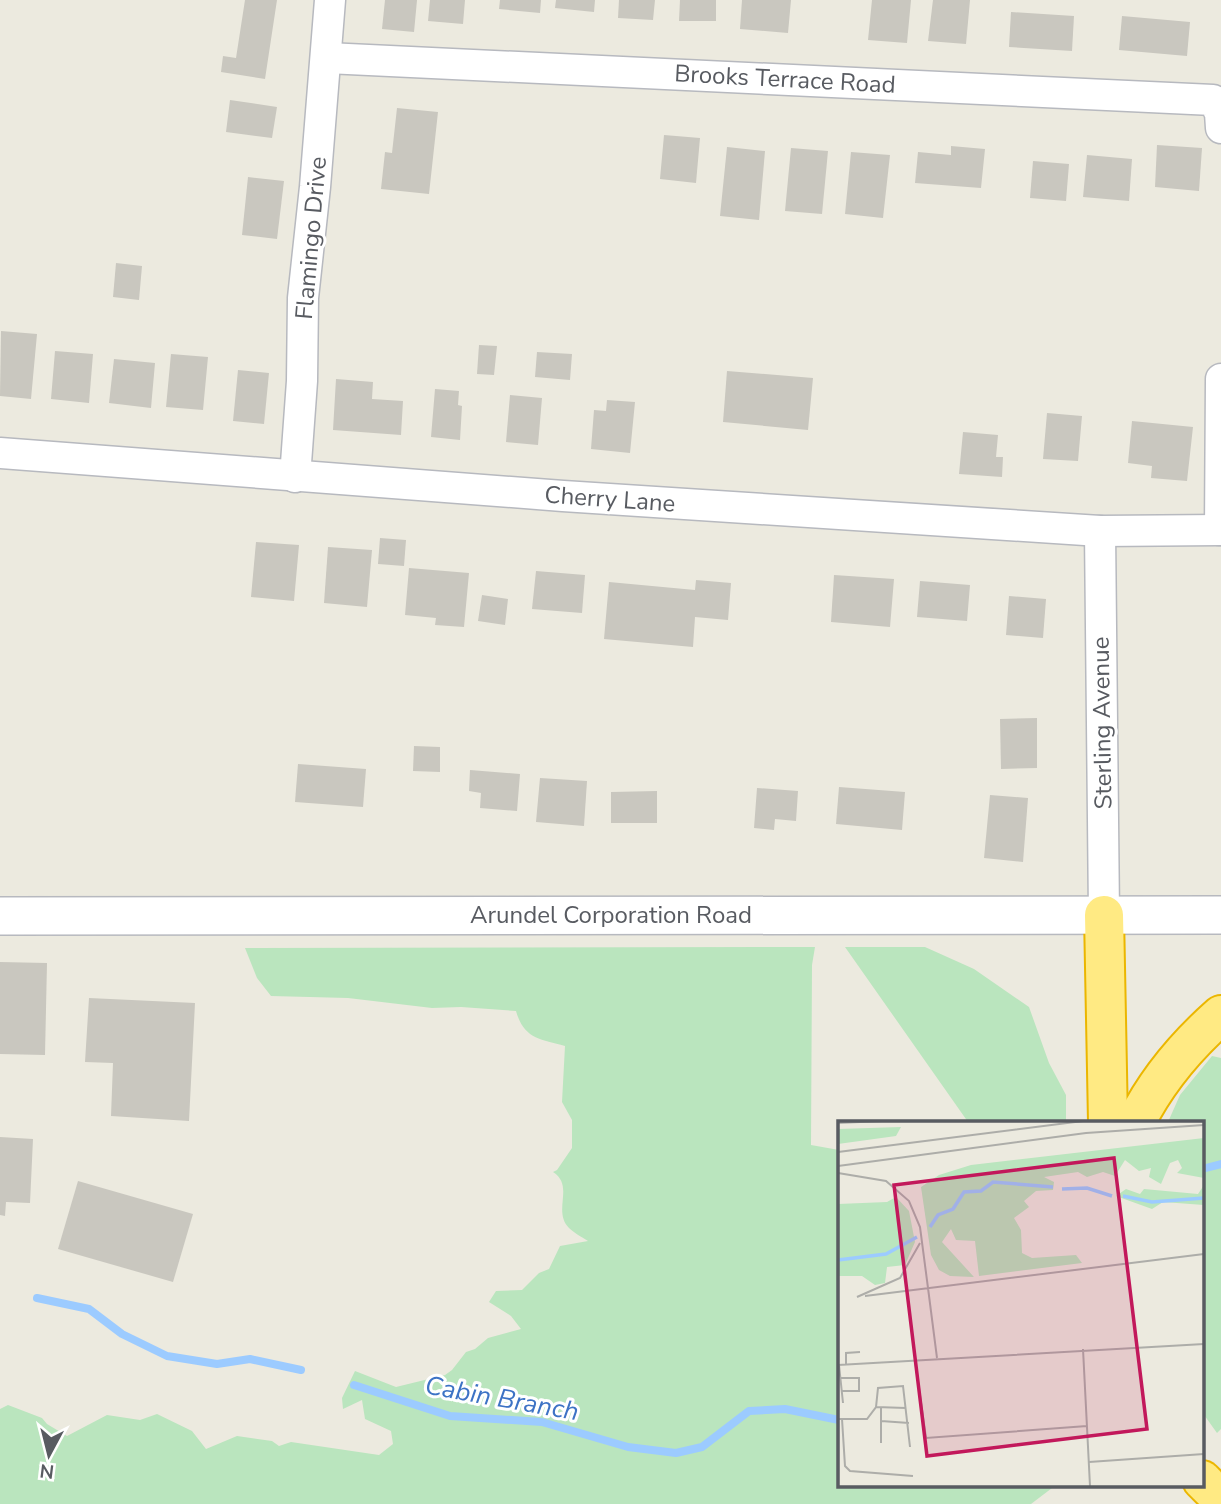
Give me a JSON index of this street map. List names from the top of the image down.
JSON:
{
  "streets": {
    "street": [
      "Brooks Terrace Road",
      "Flamingo Drive",
      "Cherry Lane",
      "Sterling Avenue",
      "Arundel Corporation Road"
    ]
  },
  "crossings": [
    ["Brooks Terrace Road", "Flamingo Drive"],
    ["Flamingo Drive", "Cherry Lane"],
    ["Cherry Lane", "Sterling Avenue"],
    ["Sterling Avenue", "Arundel Corporation Road"]
  ],
  "water": ["Cabin Branch"],
  "north": "bottom"
}
